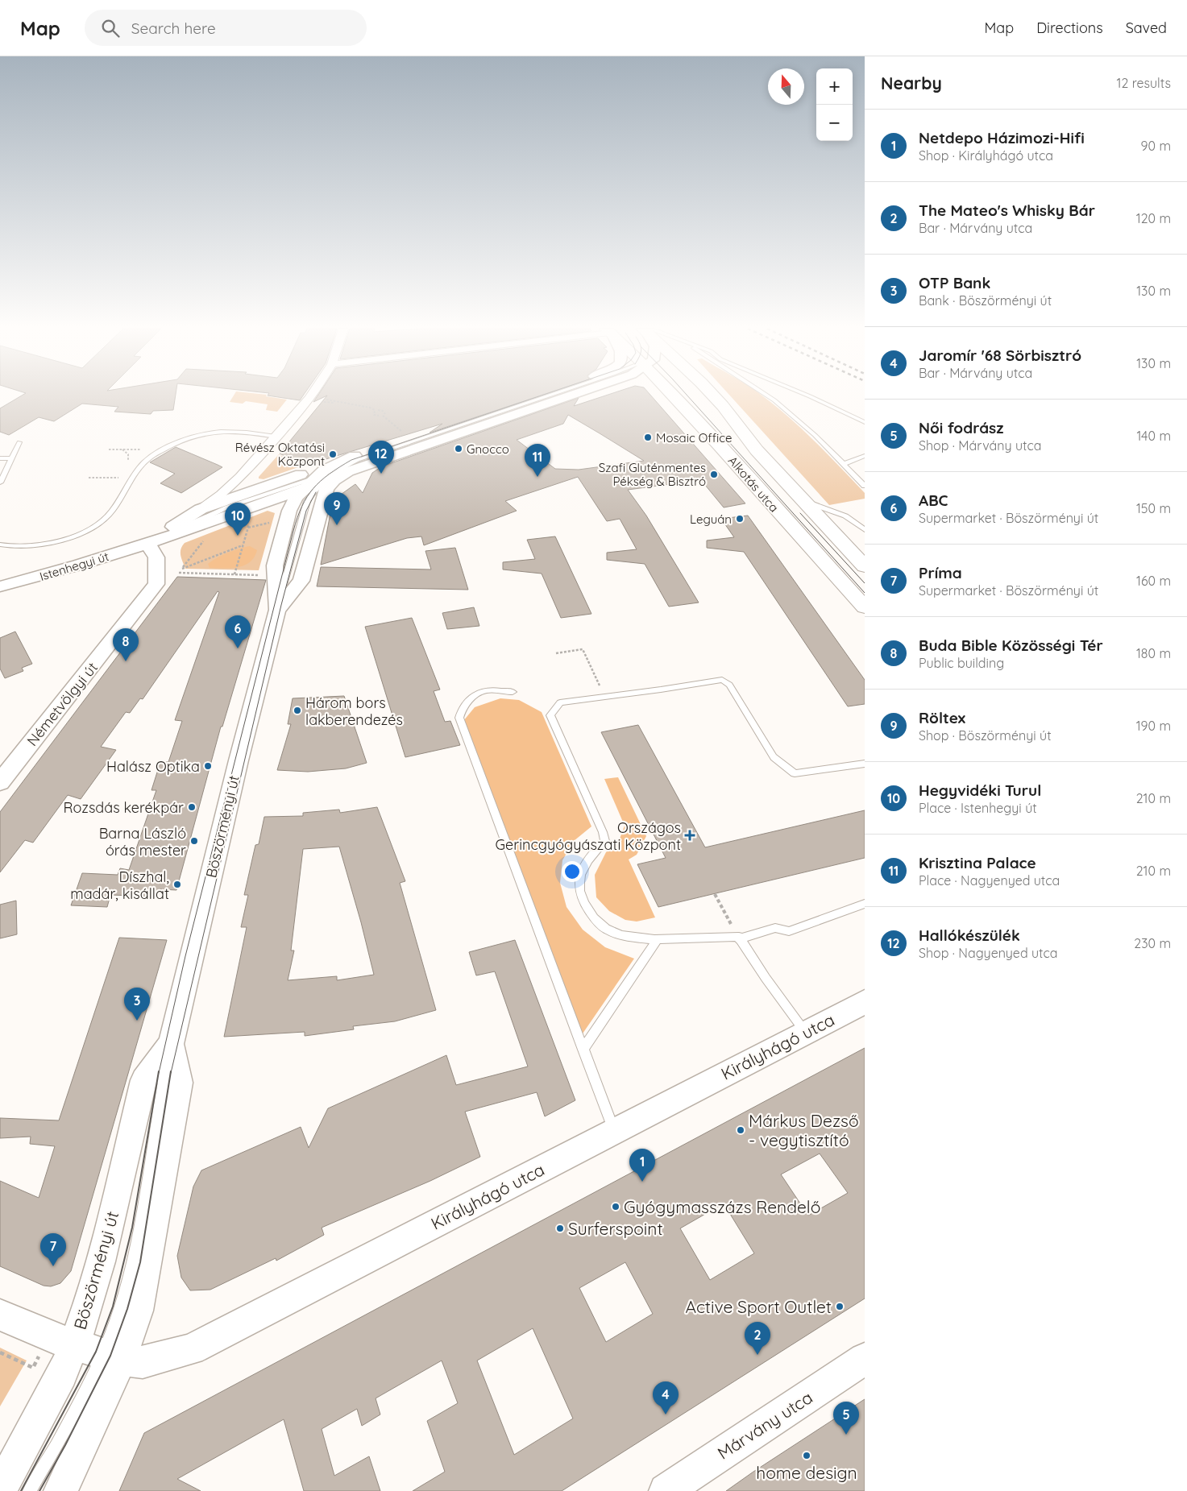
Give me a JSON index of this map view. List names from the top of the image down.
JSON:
{
  "streets": {
    "main road": ["Alkotás utca"],
    "street": [
      "Istenhegyi út",
      "Németvölgyi út",
      "Böszörményi út",
      "Királyhágó utca",
      "Márvány utca"
    ]
  },
  "crossings": [
    ["Istenhegyi út", "Németvölgyi út"],
    ["Istenhegyi út", "Böszörményi út"],
    ["Böszörményi út", "Királyhágó utca"]
  ],
  "places": {
    "other": [
      "Mosaic Office",
      "Gnocco",
      "Révész Oktatási Központ",
      "Szafi Gluténmentes Pékség & Bisztró",
      "Leguán",
      "Három bors lakberendezés",
      "Halász Optika",
      "Rozsdás kerékpár",
      "Barna László órás mester",
      "Díszhal, madár, kisállat",
      "Márkus Dezső - vegytisztító",
      "Gyógymasszázs Rendelő",
      "Surferspoint",
      "Active Sport Outlet",
      "home design"
    ],
    "health": ["Országos Gerincgyógyászati Központ"]
  },
  "north": "top",
  "page": {
    "header": "Map",
    "search": "Search here",
    "nav": ["Map", "Directions", "Saved"],
    "heading": ["Nearby", "12 results"],
    "map_buttons": ["+", "−"],
    "list": [
      {
        "mark": "1",
        "name": "Netdepo Házimozi-Hifi",
        "note": "Shop · Királyhágó utca",
        "value": "90 m"
      },
      {
        "mark": "2",
        "name": "The Mateo's Whisky Bár",
        "note": "Bar · Márvány utca",
        "value": "120 m"
      },
      {
        "mark": "3",
        "name": "OTP Bank",
        "note": "Bank · Böszörményi út",
        "value": "130 m"
      },
      {
        "mark": "4",
        "name": "Jaromír '68 Sörbisztró",
        "note": "Bar · Márvány utca",
        "value": "130 m"
      },
      {
        "mark": "5",
        "name": "Női fodrász",
        "note": "Shop · Márvány utca",
        "value": "140 m"
      },
      {
        "mark": "6",
        "name": "ABC",
        "note": "Supermarket · Böszörményi út",
        "value": "150 m"
      },
      {
        "mark": "7",
        "name": "Príma",
        "note": "Supermarket · Böszörményi út",
        "value": "160 m"
      },
      {
        "mark": "8",
        "name": "Buda Bible Közösségi Tér",
        "note": "Public building",
        "value": "180 m"
      },
      {
        "mark": "9",
        "name": "Röltex",
        "note": "Shop · Böszörményi út",
        "value": "190 m"
      },
      {
        "mark": "10",
        "name": "Hegyvidéki Turul",
        "note": "Place · Istenhegyi út",
        "value": "210 m"
      },
      {
        "mark": "11",
        "name": "Krisztina Palace",
        "note": "Place · Nagyenyed utca",
        "value": "210 m"
      },
      {
        "mark": "12",
        "name": "Hallókészülék",
        "note": "Shop · Nagyenyed utca",
        "value": "230 m"
      }
    ],
    "pins": [
      "12",
      "11",
      "9",
      "10",
      "6",
      "8",
      "3",
      "1",
      "7",
      "2",
      "4",
      "5"
    ]
  }
}
